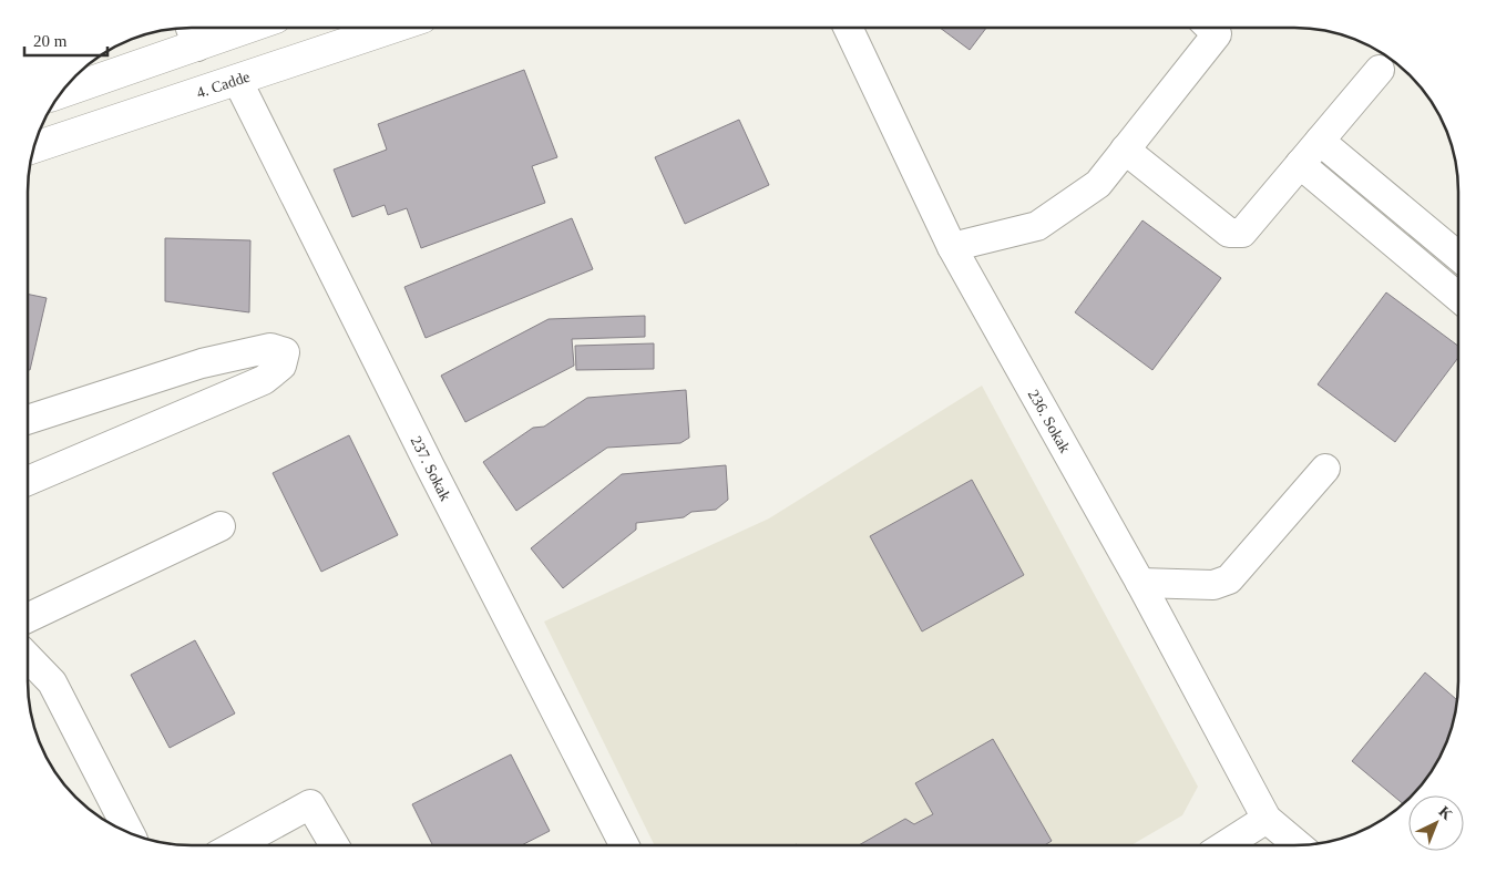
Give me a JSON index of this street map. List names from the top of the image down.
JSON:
{
  "streets": {
    "main road": ["4. Cadde"],
    "street": ["236. Sokak", "237. Sokak"]
  },
  "crossings": [
    ["4. Cadde", "237. Sokak"]
  ],
  "scale_bar": "20 m",
  "north": "top right"
}
